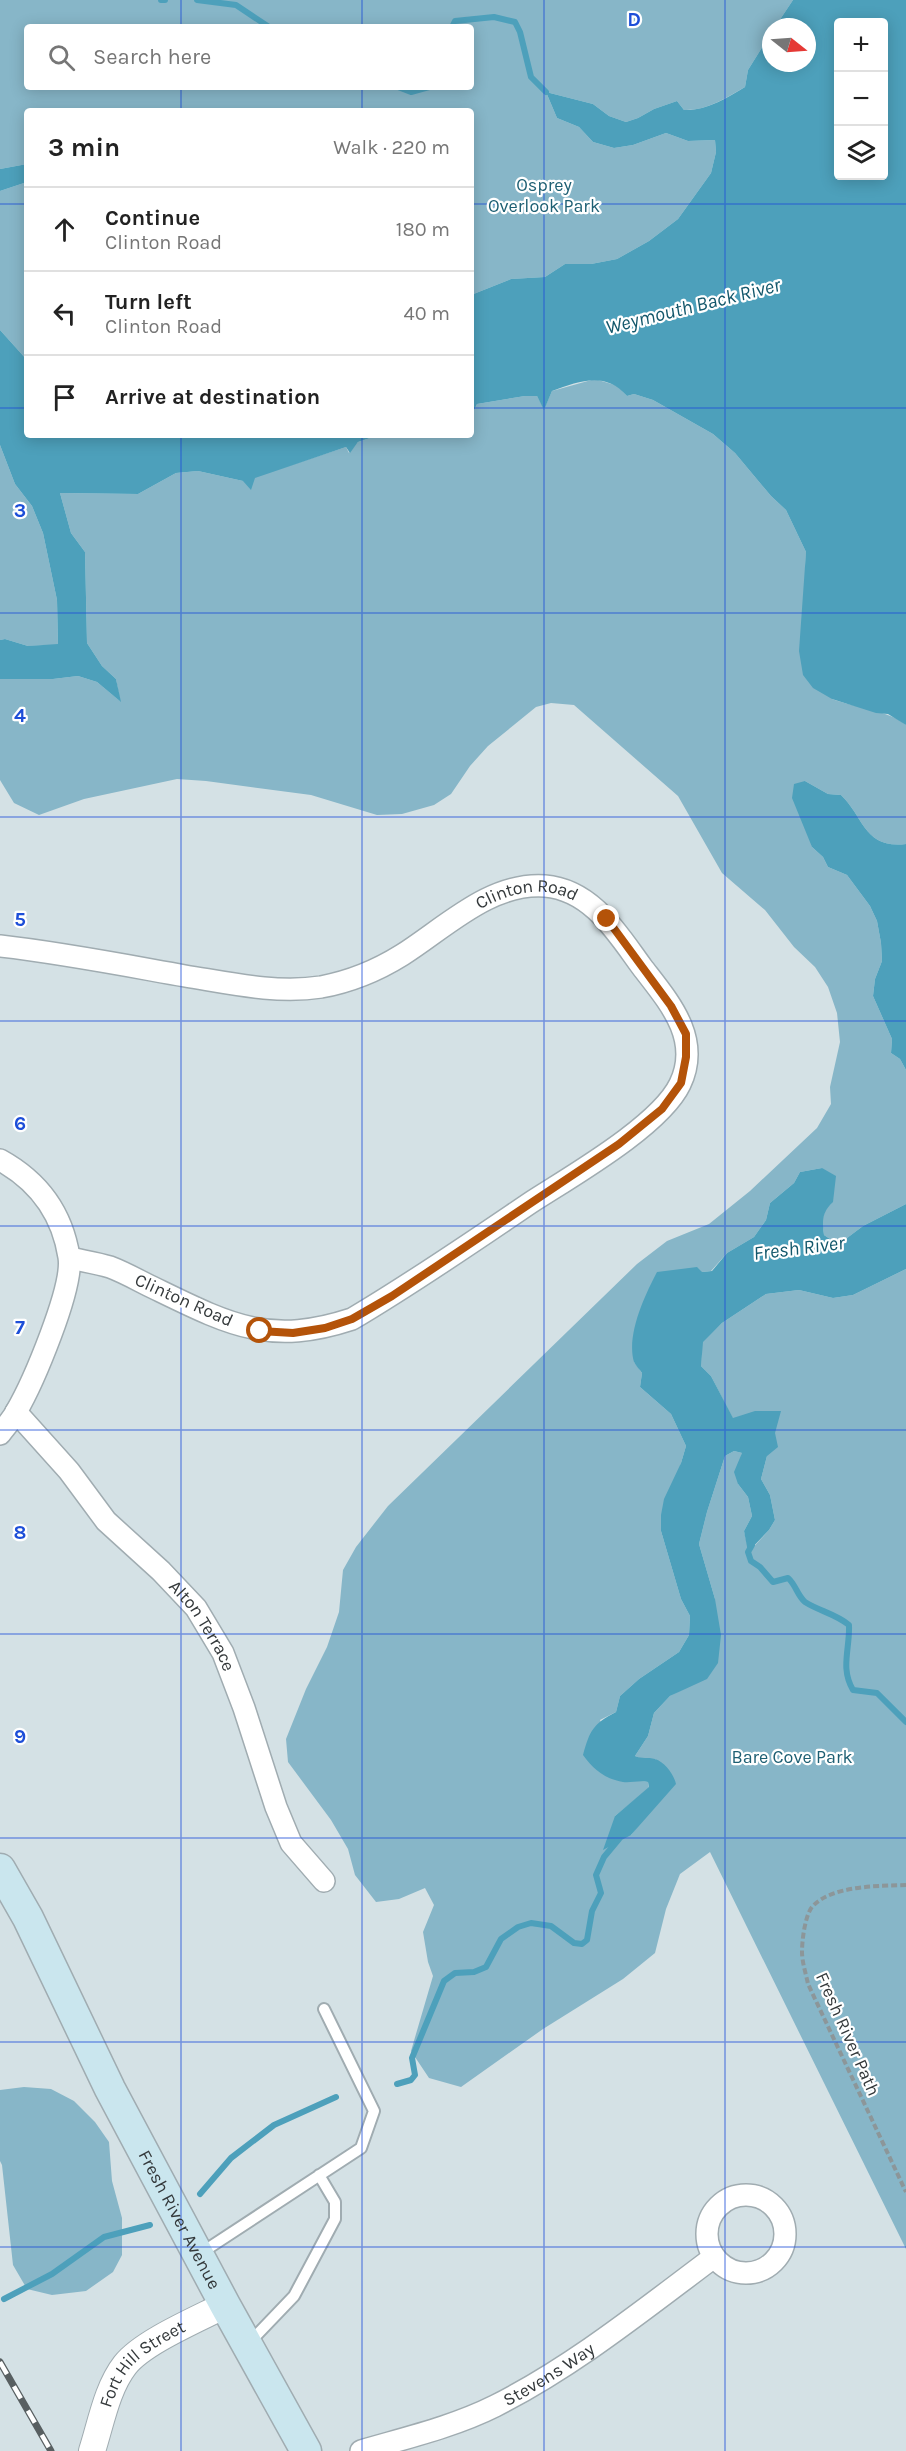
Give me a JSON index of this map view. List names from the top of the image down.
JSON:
{
  "streets": {
    "main road": ["Fresh River Avenue"],
    "street": [
      "Clinton Road",
      "Alton Terrace",
      "Fort Hill Street",
      "Stevens Way"
    ],
    "path": ["Fresh River Path"]
  },
  "crossings": [
    ["Fresh River Avenue", "Fort Hill Street"]
  ],
  "water": ["Weymouth Back River", "Fresh River"],
  "parks": ["Osprey Overlook Park", "Bare Cove Park"],
  "north": "right",
  "page": {
    "map_buttons": ["+", "−"],
    "search": "Search here",
    "heading": ["3 min", "Walk · 220 m"],
    "list": [
      ["Continue", "Clinton Road", "180 m"],
      ["Turn left", "Clinton Road", "40 m"],
      "Arrive at destination"
    ]
  },
  "grid": {
    "columns": ["D"],
    "rows": [
      "3",
      "4",
      "5",
      "6",
      "7",
      "8",
      "9"
    ]
  }
}
